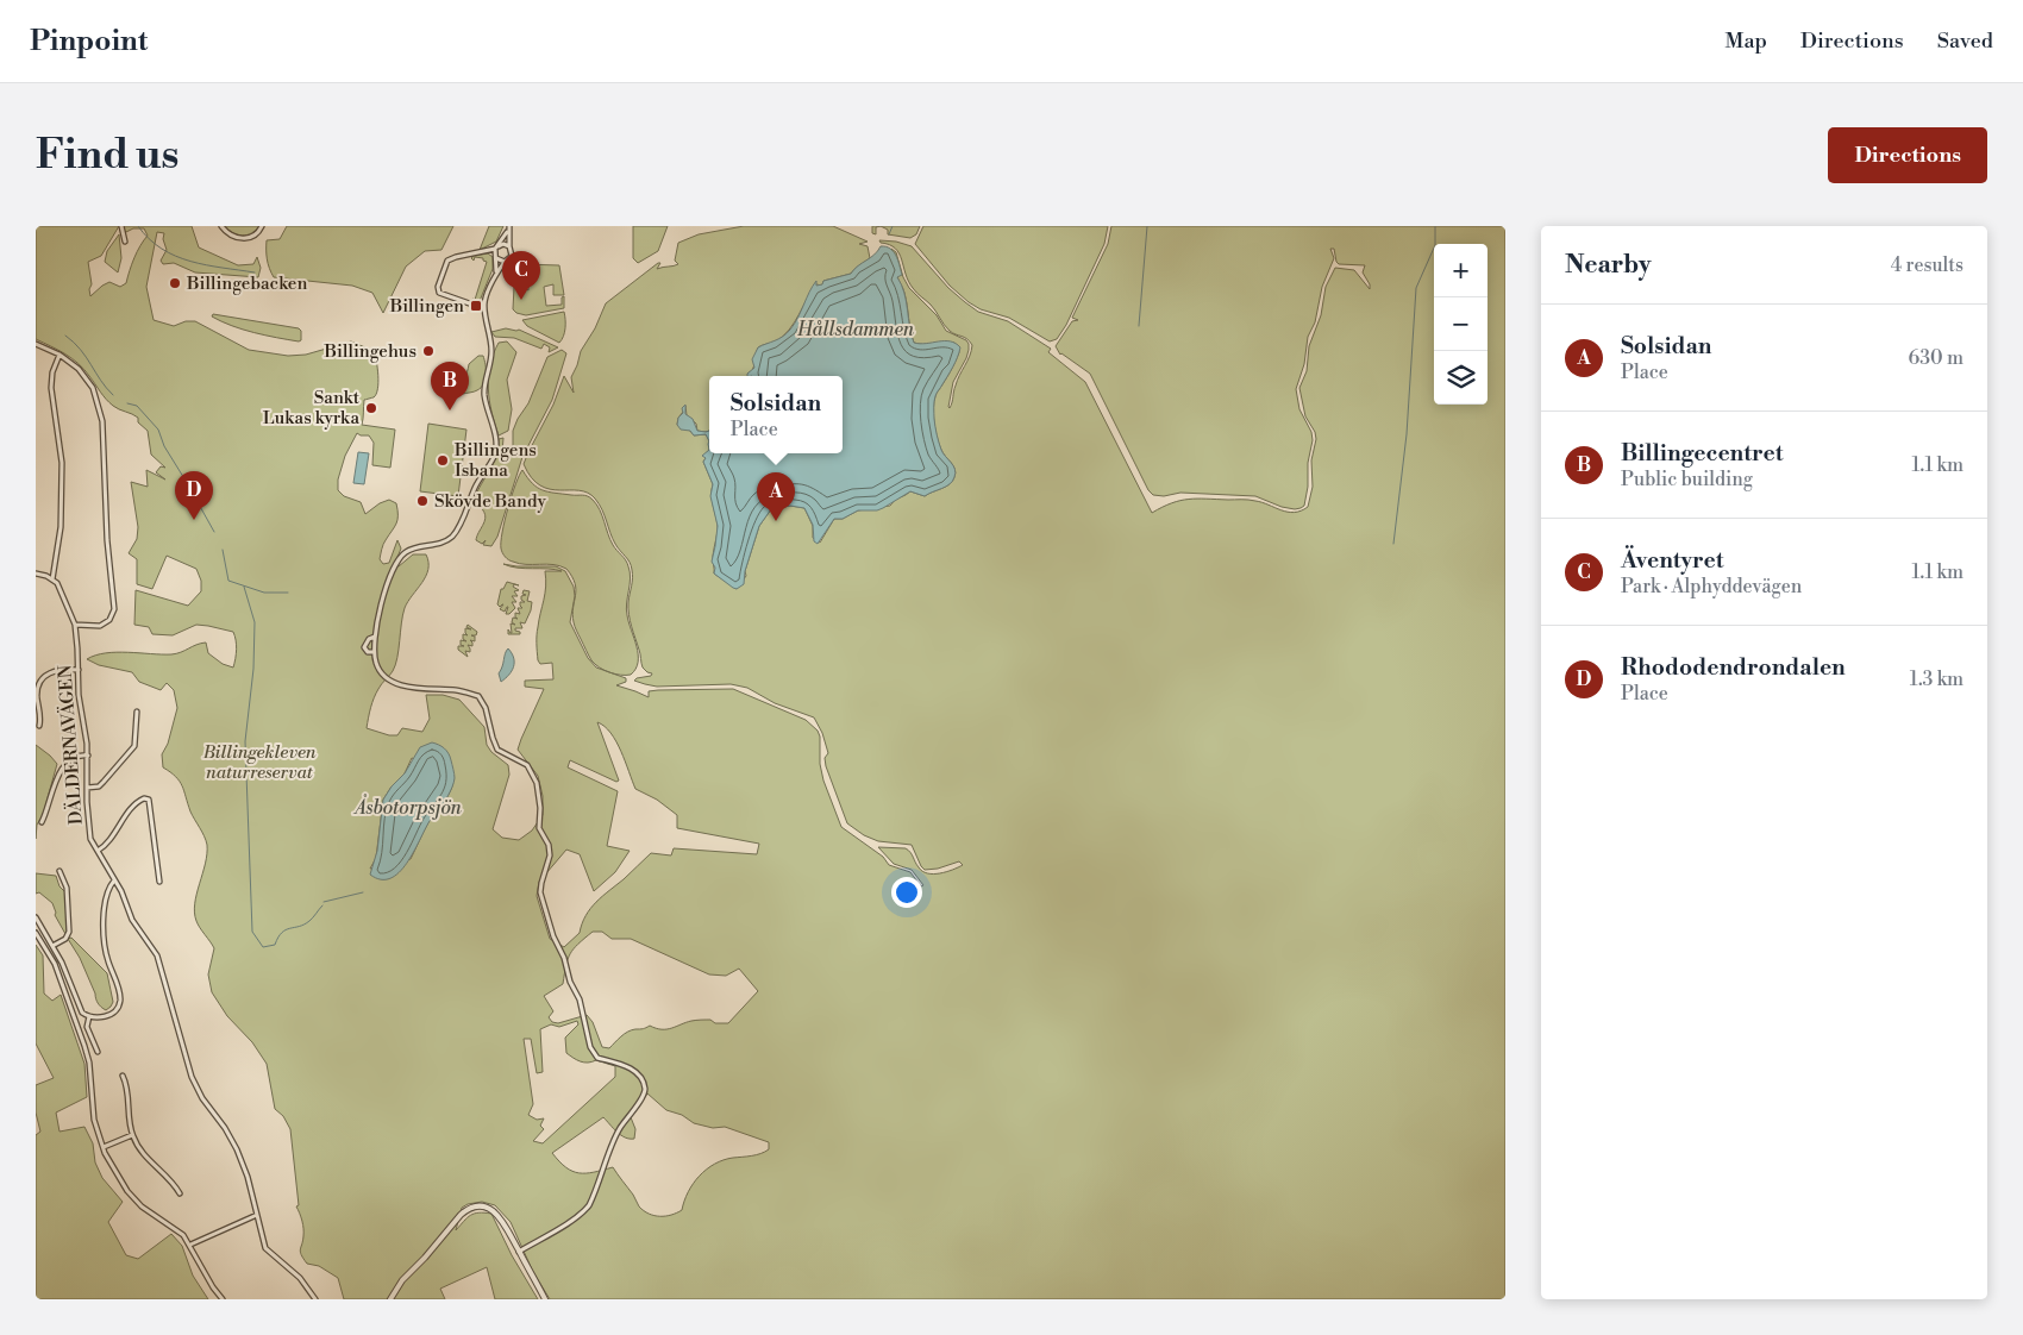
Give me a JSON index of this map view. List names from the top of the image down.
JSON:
{
  "streets": {
    "street": ["DÄLDERNAVÄGEN"]
  },
  "water": ["Hållsdammen", "Åsbotorpsjön"],
  "parks": ["Billingekleven naturreservat"],
  "places": {
    "other": [
      "Billingebacken",
      "Billingehus",
      "Sankt Lukas kyrka",
      "Billingens Isbana",
      "Skövde Bandy"
    ],
    "transit": ["Billingen"]
  },
  "page": {
    "header": "Pinpoint",
    "nav": ["Map", "Directions", "Saved"],
    "buttons": "Directions",
    "title": "Find us",
    "heading": ["Nearby", "4 results"],
    "map_buttons": ["+", "−"],
    "pins": [
      "C",
      "B",
      "D",
      "A"
    ],
    "list": [
      {
        "mark": "A",
        "name": "Solsidan",
        "note": "Place",
        "value": "630 m"
      },
      {
        "mark": "B",
        "name": "Billingecentret",
        "note": "Public building",
        "value": "1.1 km"
      },
      {
        "mark": "C",
        "name": "Äventyret",
        "note": "Park · Alphyddevägen",
        "value": "1.1 km"
      },
      {
        "mark": "D",
        "name": "Rhododendrondalen",
        "note": "Place",
        "value": "1.3 km"
      }
    ],
    "popup": ["Solsidan", "Place"]
  }
}
